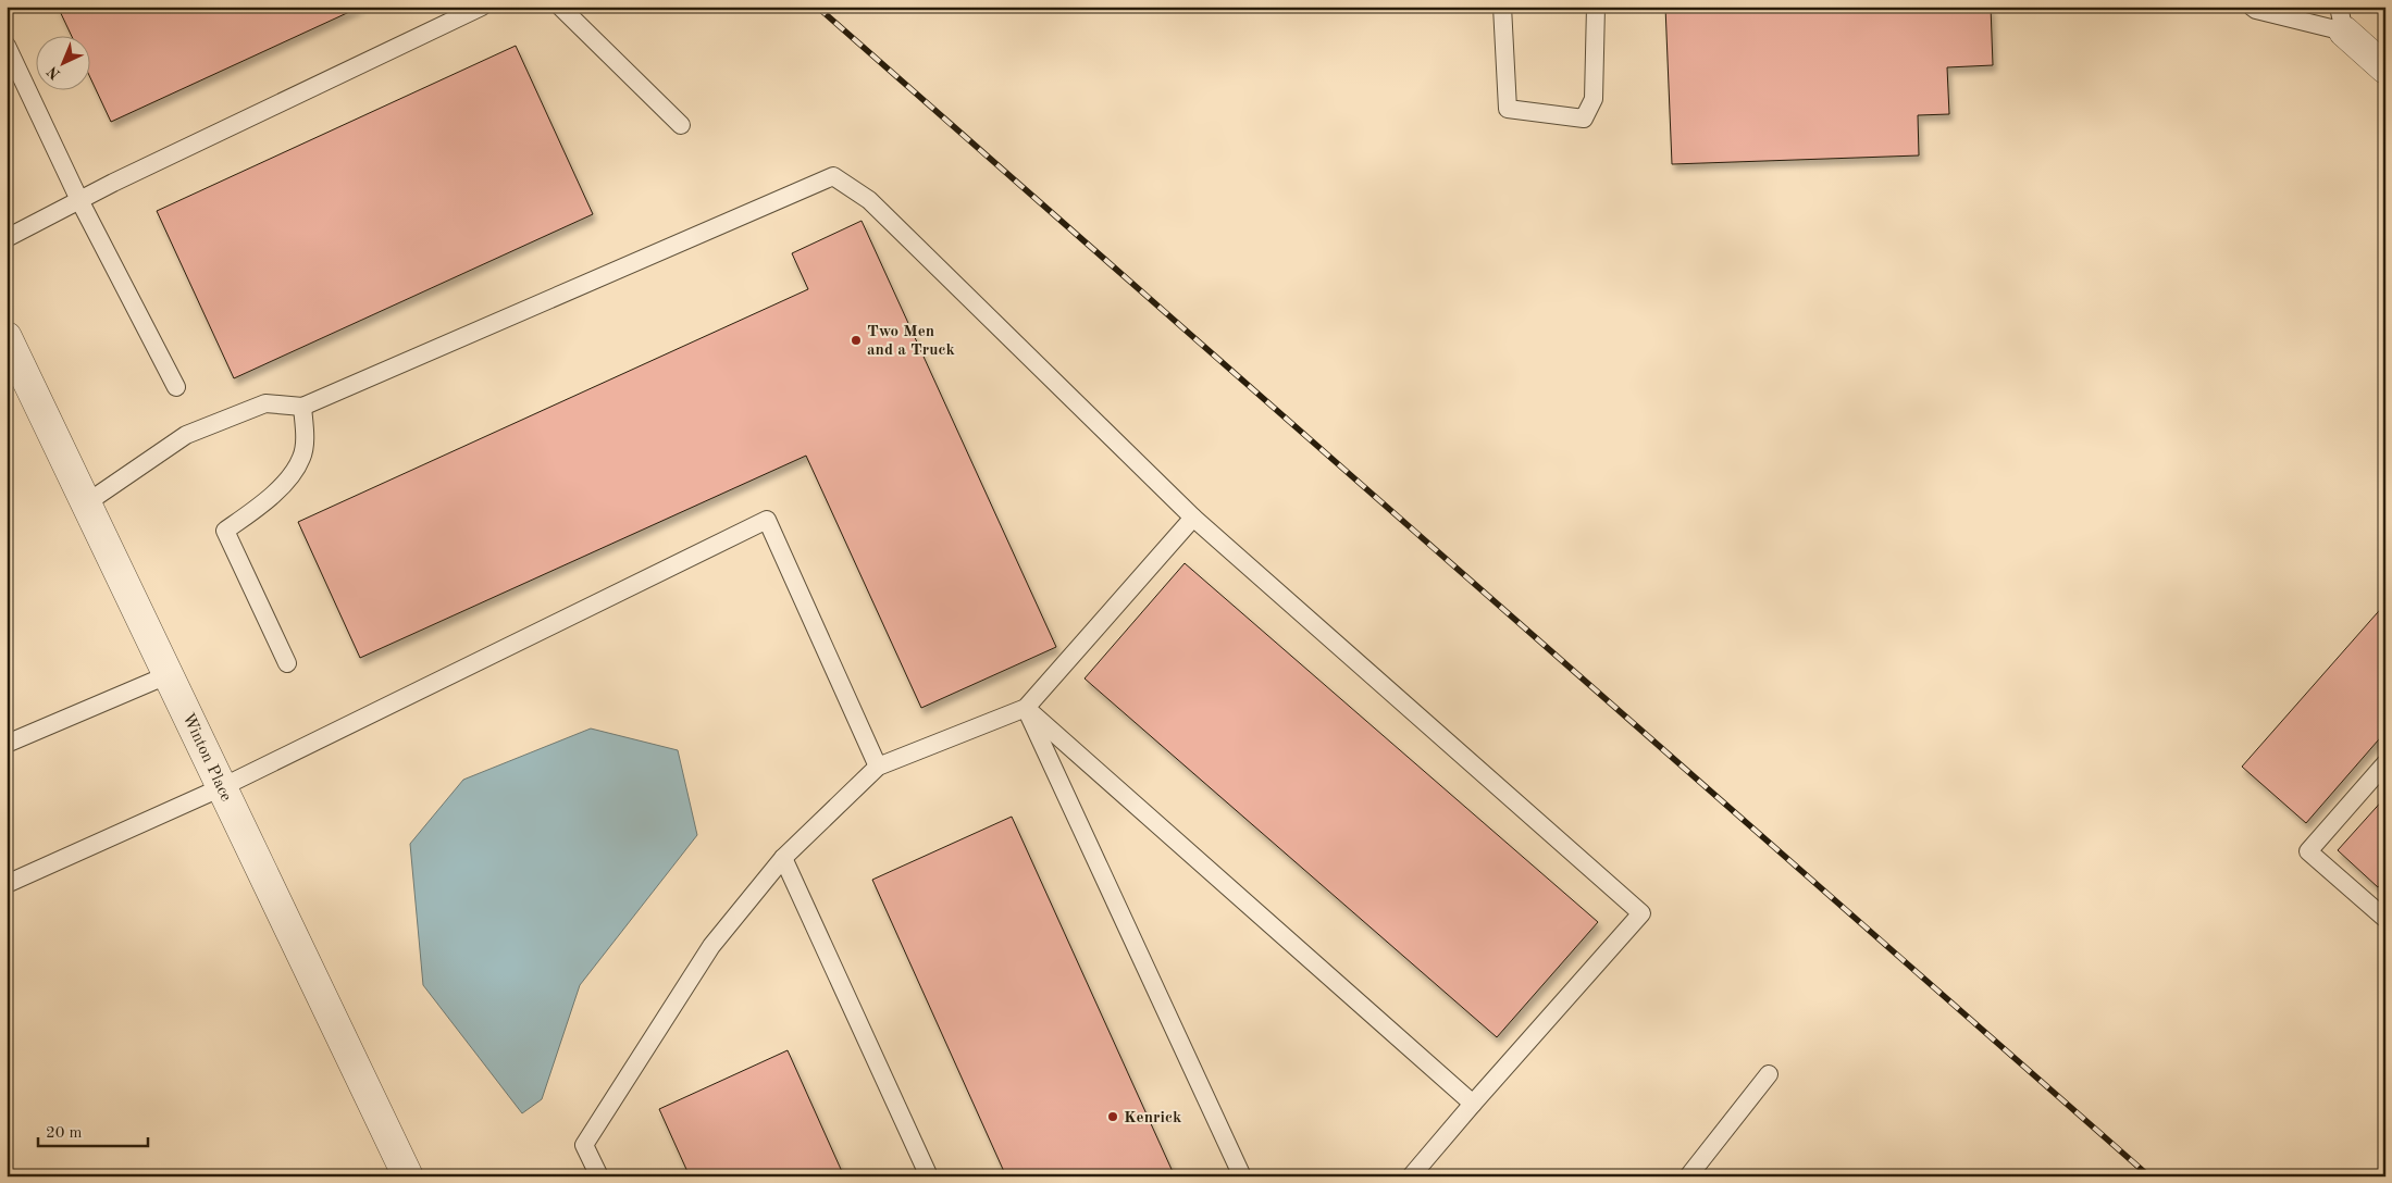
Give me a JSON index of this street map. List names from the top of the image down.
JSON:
{
  "streets": {
    "street": ["Winton Place"]
  },
  "places": ["Two Men and a Truck", "Kenrick"],
  "scale_bar": "20 m",
  "north": "bottom left"
}
